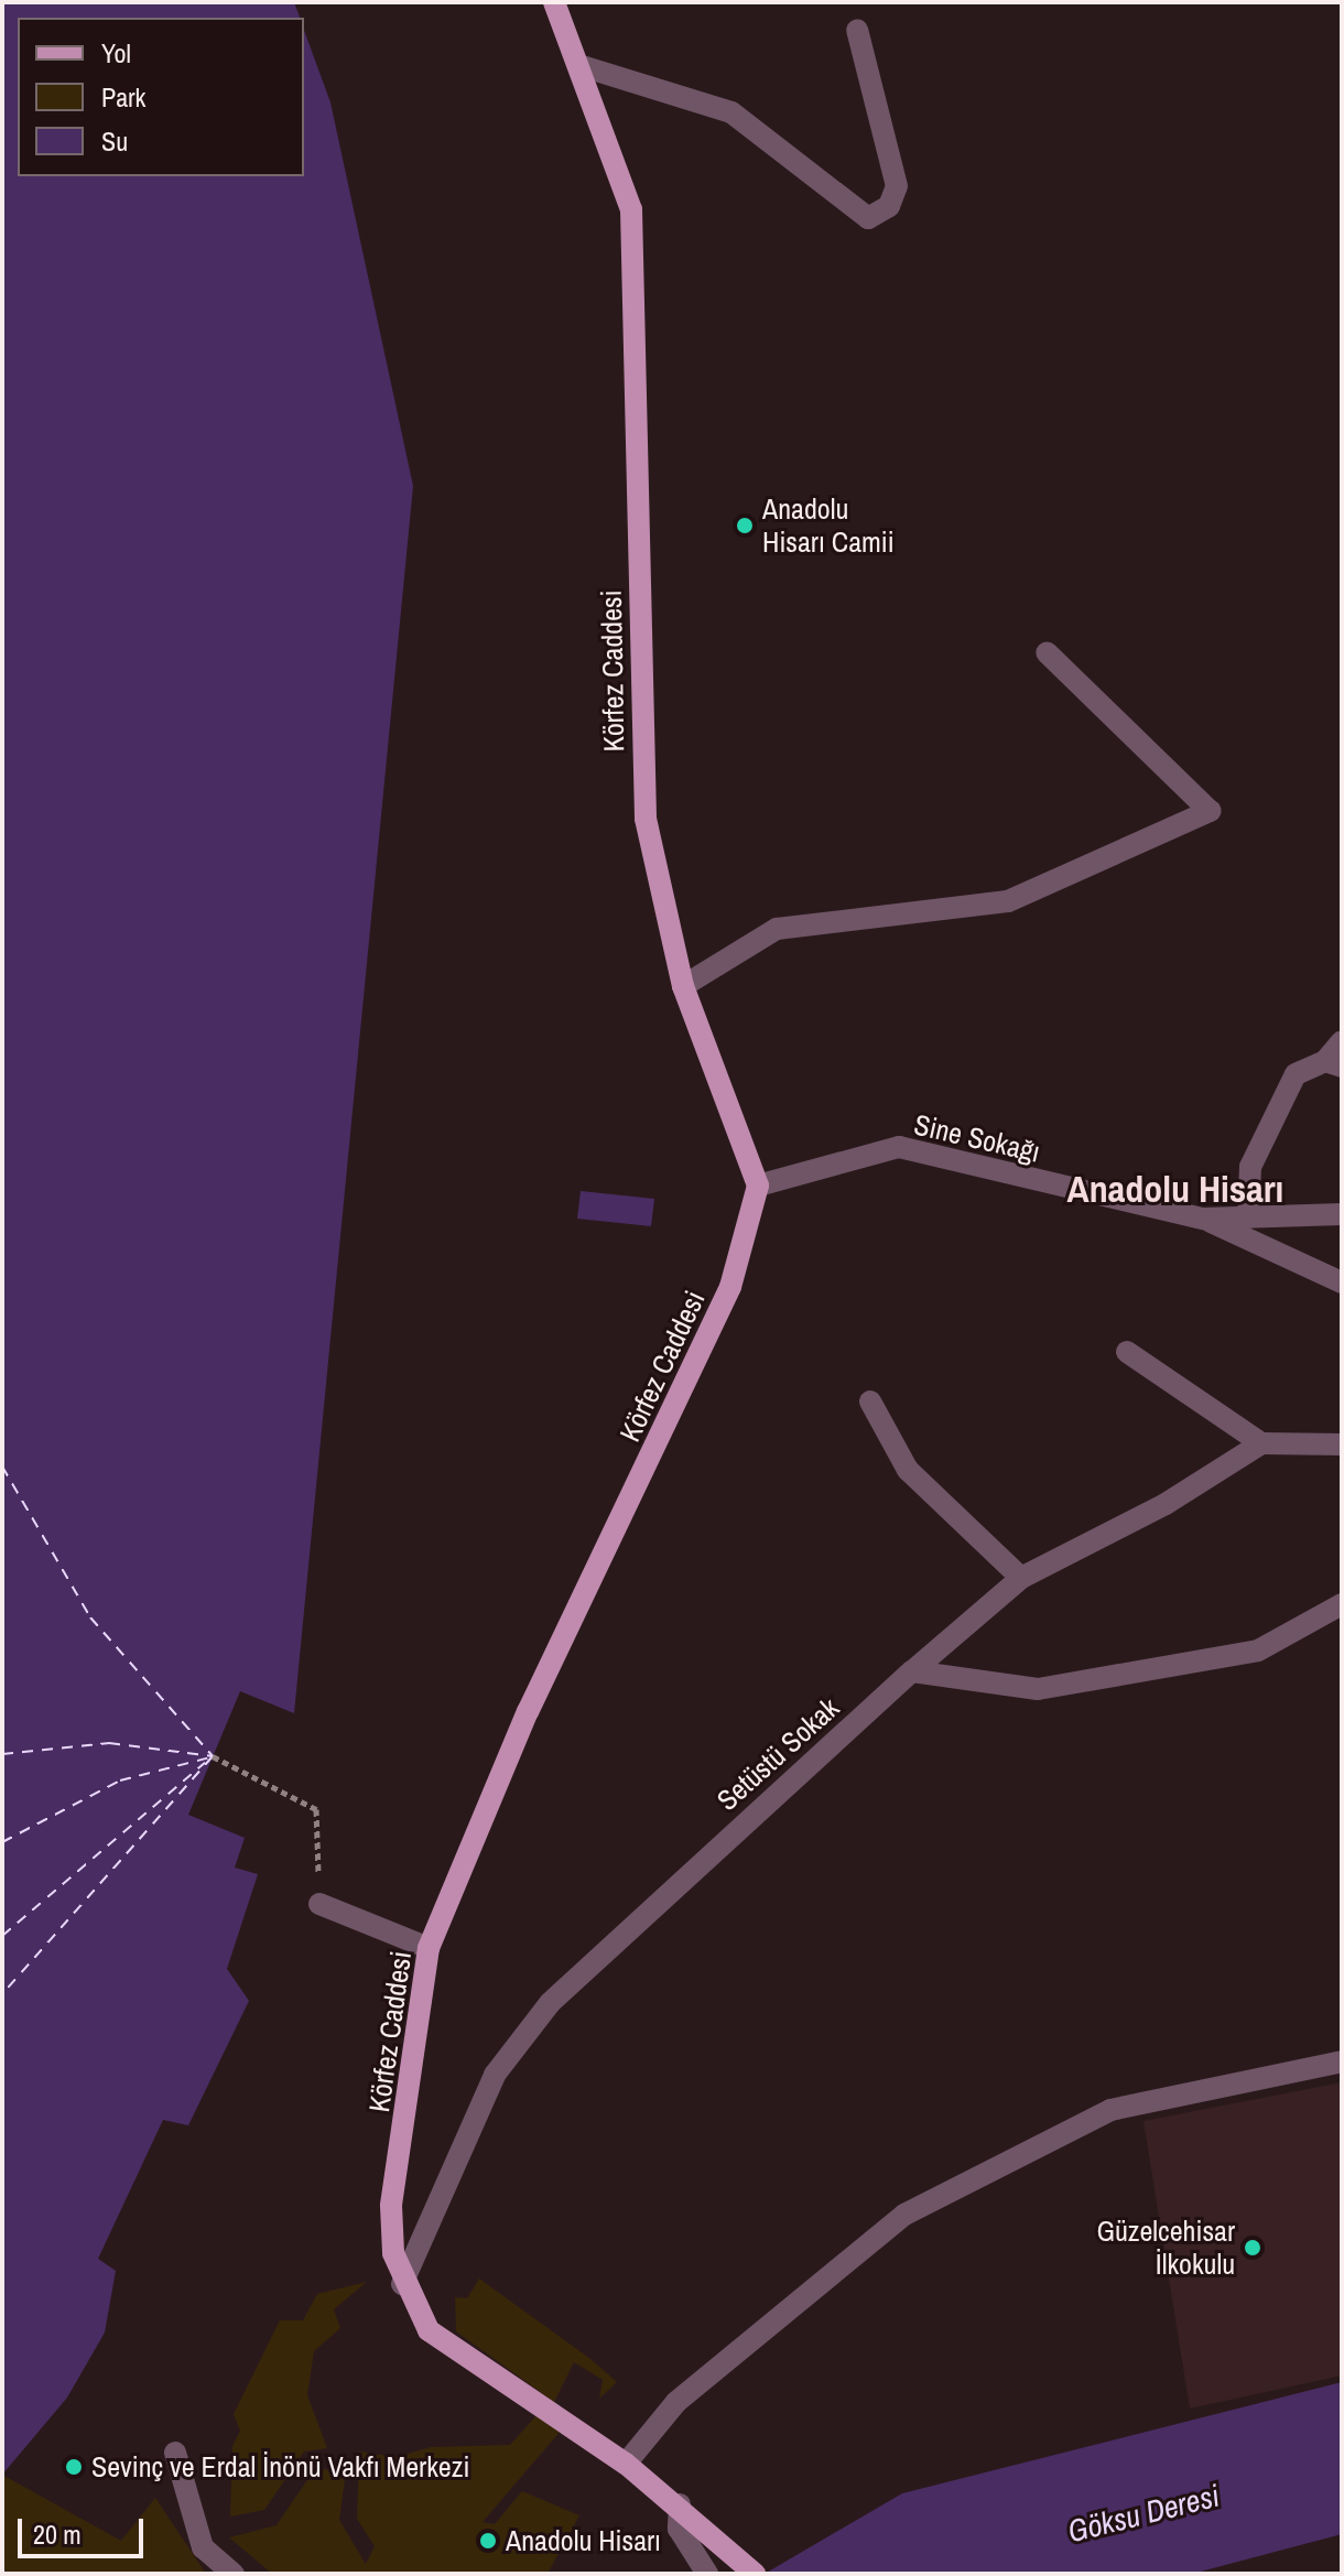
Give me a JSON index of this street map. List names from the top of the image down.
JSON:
{
  "streets": {
    "main road": ["Körfez Caddesi"],
    "street": ["Sine Sokağı", "Setüstü Sokak"]
  },
  "crossings": [
    ["Körfez Caddesi", "Sine Sokağı"],
    ["Körfez Caddesi", "Setüstü Sokak"]
  ],
  "districts": ["Anadolu Hisarı"],
  "water": ["Göksu Deresi"],
  "places": [
    "Anadolu Hisarı Camii",
    "Güzelcehisar İlkokulu",
    "Sevinç ve Erdal İnönü Vakfı Merkezi",
    "Anadolu Hisarı"
  ],
  "legend": ["Yol", "Park", "Su"],
  "scale_bar": "20 m"
}
